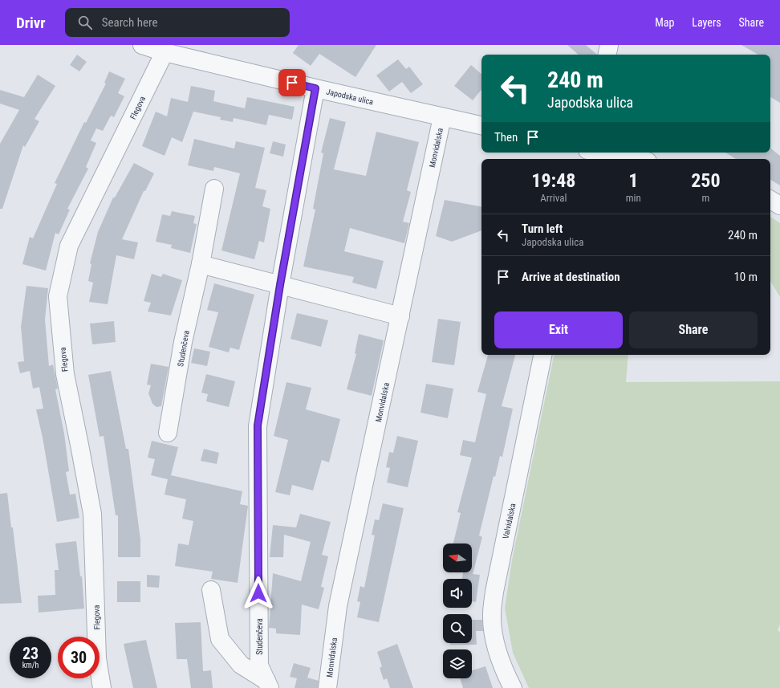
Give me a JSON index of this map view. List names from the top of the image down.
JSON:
{
  "streets": {
    "street": [
      "Japodska ulica",
      "Flegova",
      "Monvidalska",
      "Studenčeva",
      "Valvidalska"
    ]
  },
  "crossings": [
    ["Japodska ulica", "Flegova"],
    ["Japodska ulica", "Monvidalska"],
    ["Japodska ulica", "Studenčeva"]
  ],
  "north": "left",
  "page": {
    "header": "Drivr",
    "search": "Search here",
    "nav": ["Map", "Layers", "Share"],
    "turn": ["240 m", "Japodska ulica"],
    "then": "Then",
    "eta": [
      "19:48",
      "Arrival",
      "1",
      "min",
      "250",
      "m"
    ],
    "list": [
      {
        "name": "Turn left",
        "note": "Japodska ulica",
        "value": "240 m"
      },
      {
        "name": "Arrive at destination",
        "value": "10 m"
      }
    ],
    "buttons": ["Exit", "Share"],
    "speed": "23 km/h",
    "limit": "30"
  }
}
